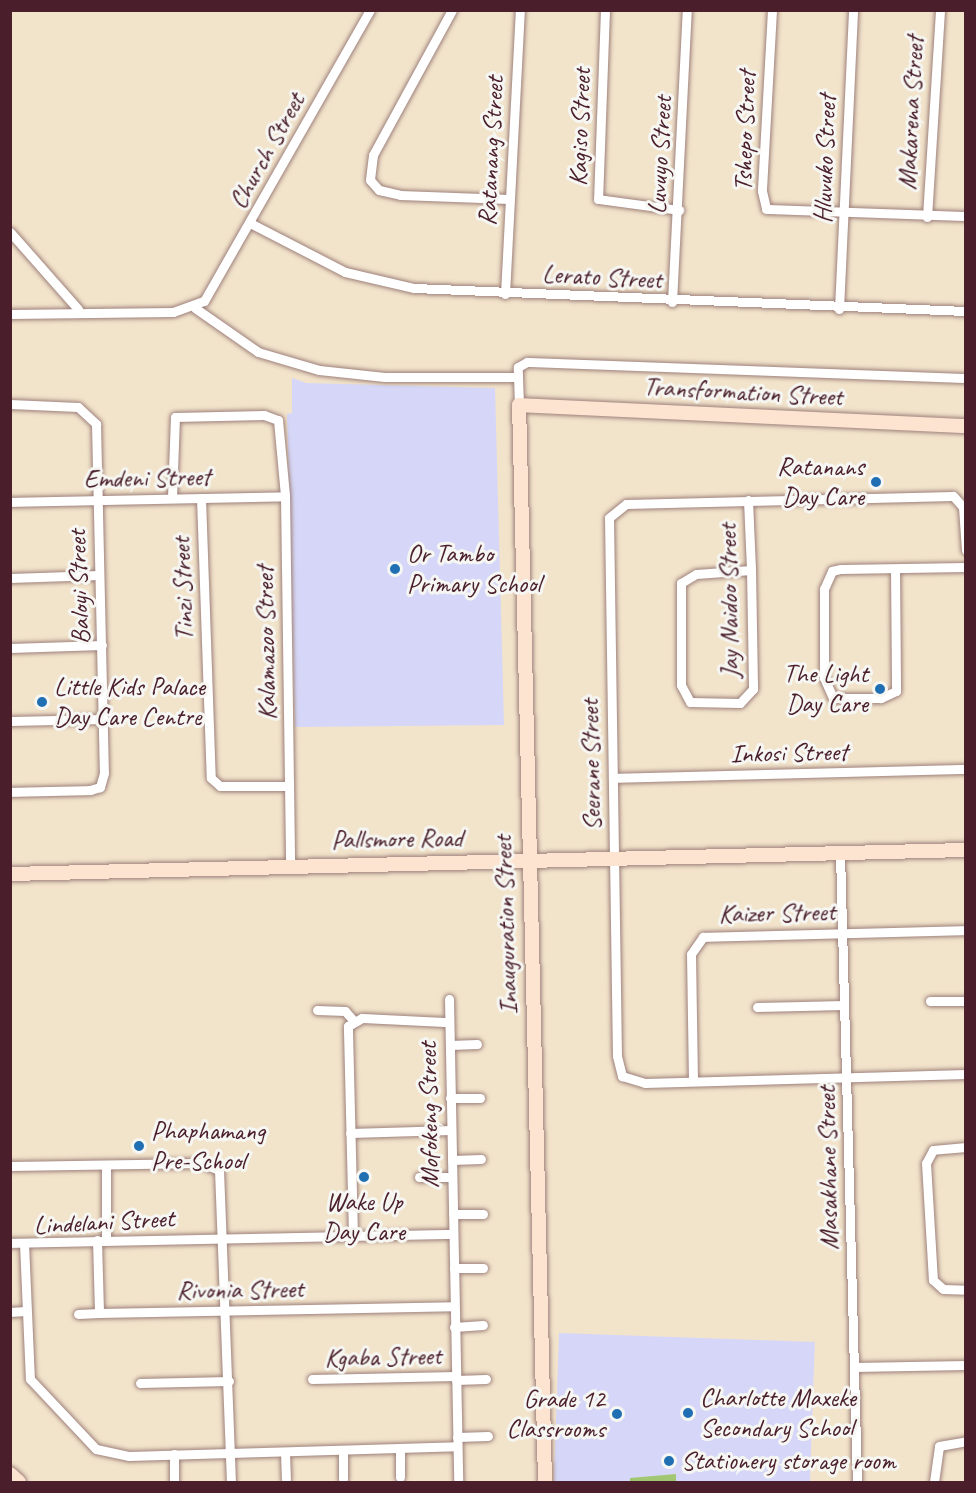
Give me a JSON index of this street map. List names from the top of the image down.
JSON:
{
  "streets": {
    "street": [
      "Makarena Street",
      "Kagiso Street",
      "Tshepo Street",
      "Church Street",
      "Ratanang Street",
      "Luvuyo Street",
      "Hluvuko Street",
      "Lerato Street",
      "Transformation Street",
      "Emdeni Street",
      "Baloyi Street",
      "Tinzi Street",
      "Jay Naidoo Street",
      "Kalamazoo Street",
      "Inkosi Street",
      "Seerane Street",
      "Pallsmore Road",
      "Kaizer Street",
      "Inauguration Street",
      "Mofokeng Street",
      "Masakhane Street",
      "Lindelani Street",
      "Rivonia Street",
      "Kgaba Street"
    ]
  },
  "crossings": [
    ["Kagiso Street", "Luvuyo Street"],
    ["Tshepo Street", "Hluvuko Street"],
    ["Church Street", "Lerato Street"],
    ["Ratanang Street", "Lerato Street"],
    ["Luvuyo Street", "Lerato Street"],
    ["Hluvuko Street", "Lerato Street"],
    ["Transformation Street", "Inauguration Street"],
    ["Emdeni Street", "Baloyi Street"],
    ["Emdeni Street", "Tinzi Street"],
    ["Emdeni Street", "Kalamazoo Street"],
    ["Tinzi Street", "Kalamazoo Street"],
    ["Jay Naidoo Street", "Seerane Street"],
    ["Kalamazoo Street", "Pallsmore Road"],
    ["Inkosi Street", "Seerane Street"],
    ["Seerane Street", "Pallsmore Road"],
    ["Seerane Street", "Kaizer Street"],
    ["Seerane Street", "Masakhane Street"],
    ["Pallsmore Road", "Inauguration Street"],
    ["Pallsmore Road", "Masakhane Street"],
    ["Kaizer Street", "Masakhane Street"],
    ["Mofokeng Street", "Lindelani Street"],
    ["Mofokeng Street", "Rivonia Street"],
    ["Mofokeng Street", "Kgaba Street"]
  ],
  "places": [
    "Ratanans Day Care",
    "Or Tambo Primary School",
    "The Light Day Care",
    "Little Kids Palace Day Care Centre",
    "Phaphamang Pre-School",
    "Wake Up Day Care",
    "Charlotte Maxeke Secondary School",
    "Grade 12 Classrooms",
    "Stationery storage room"
  ]
}
